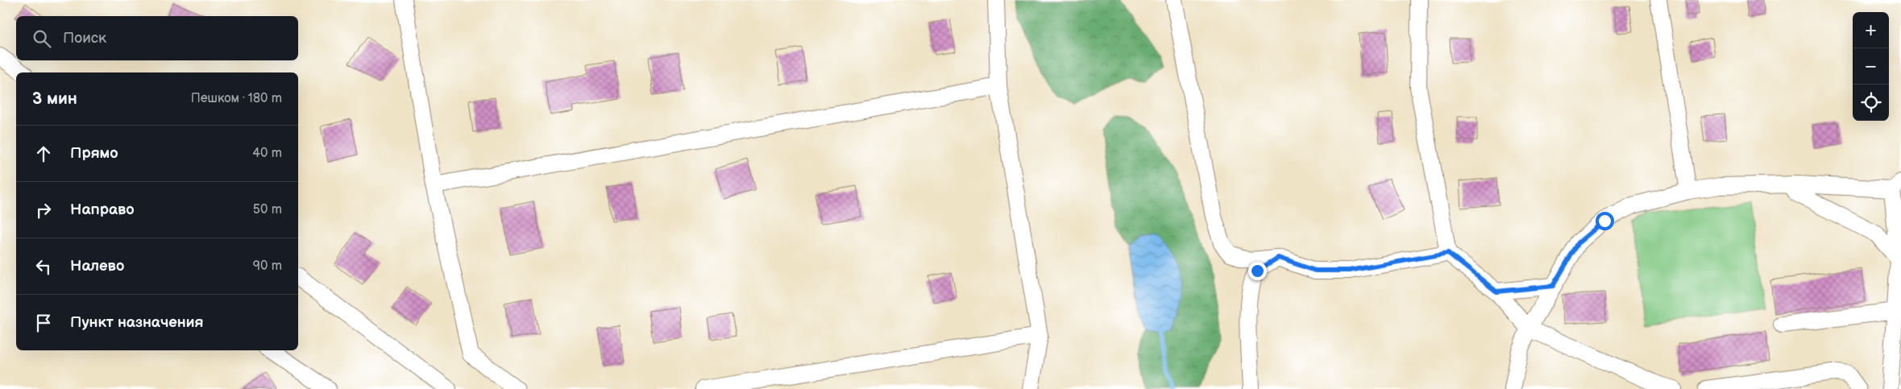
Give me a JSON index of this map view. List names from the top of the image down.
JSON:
{
  "page": {
    "map_buttons": ["+", "−"],
    "search": "Поиск",
    "heading": ["3 мин", "Пешком · 180 m"],
    "list": [
      ["Прямо", "40 m"],
      ["Направо", "50 m"],
      ["Налево", "90 m"],
      "Пункт назначения"
    ]
  }
}
